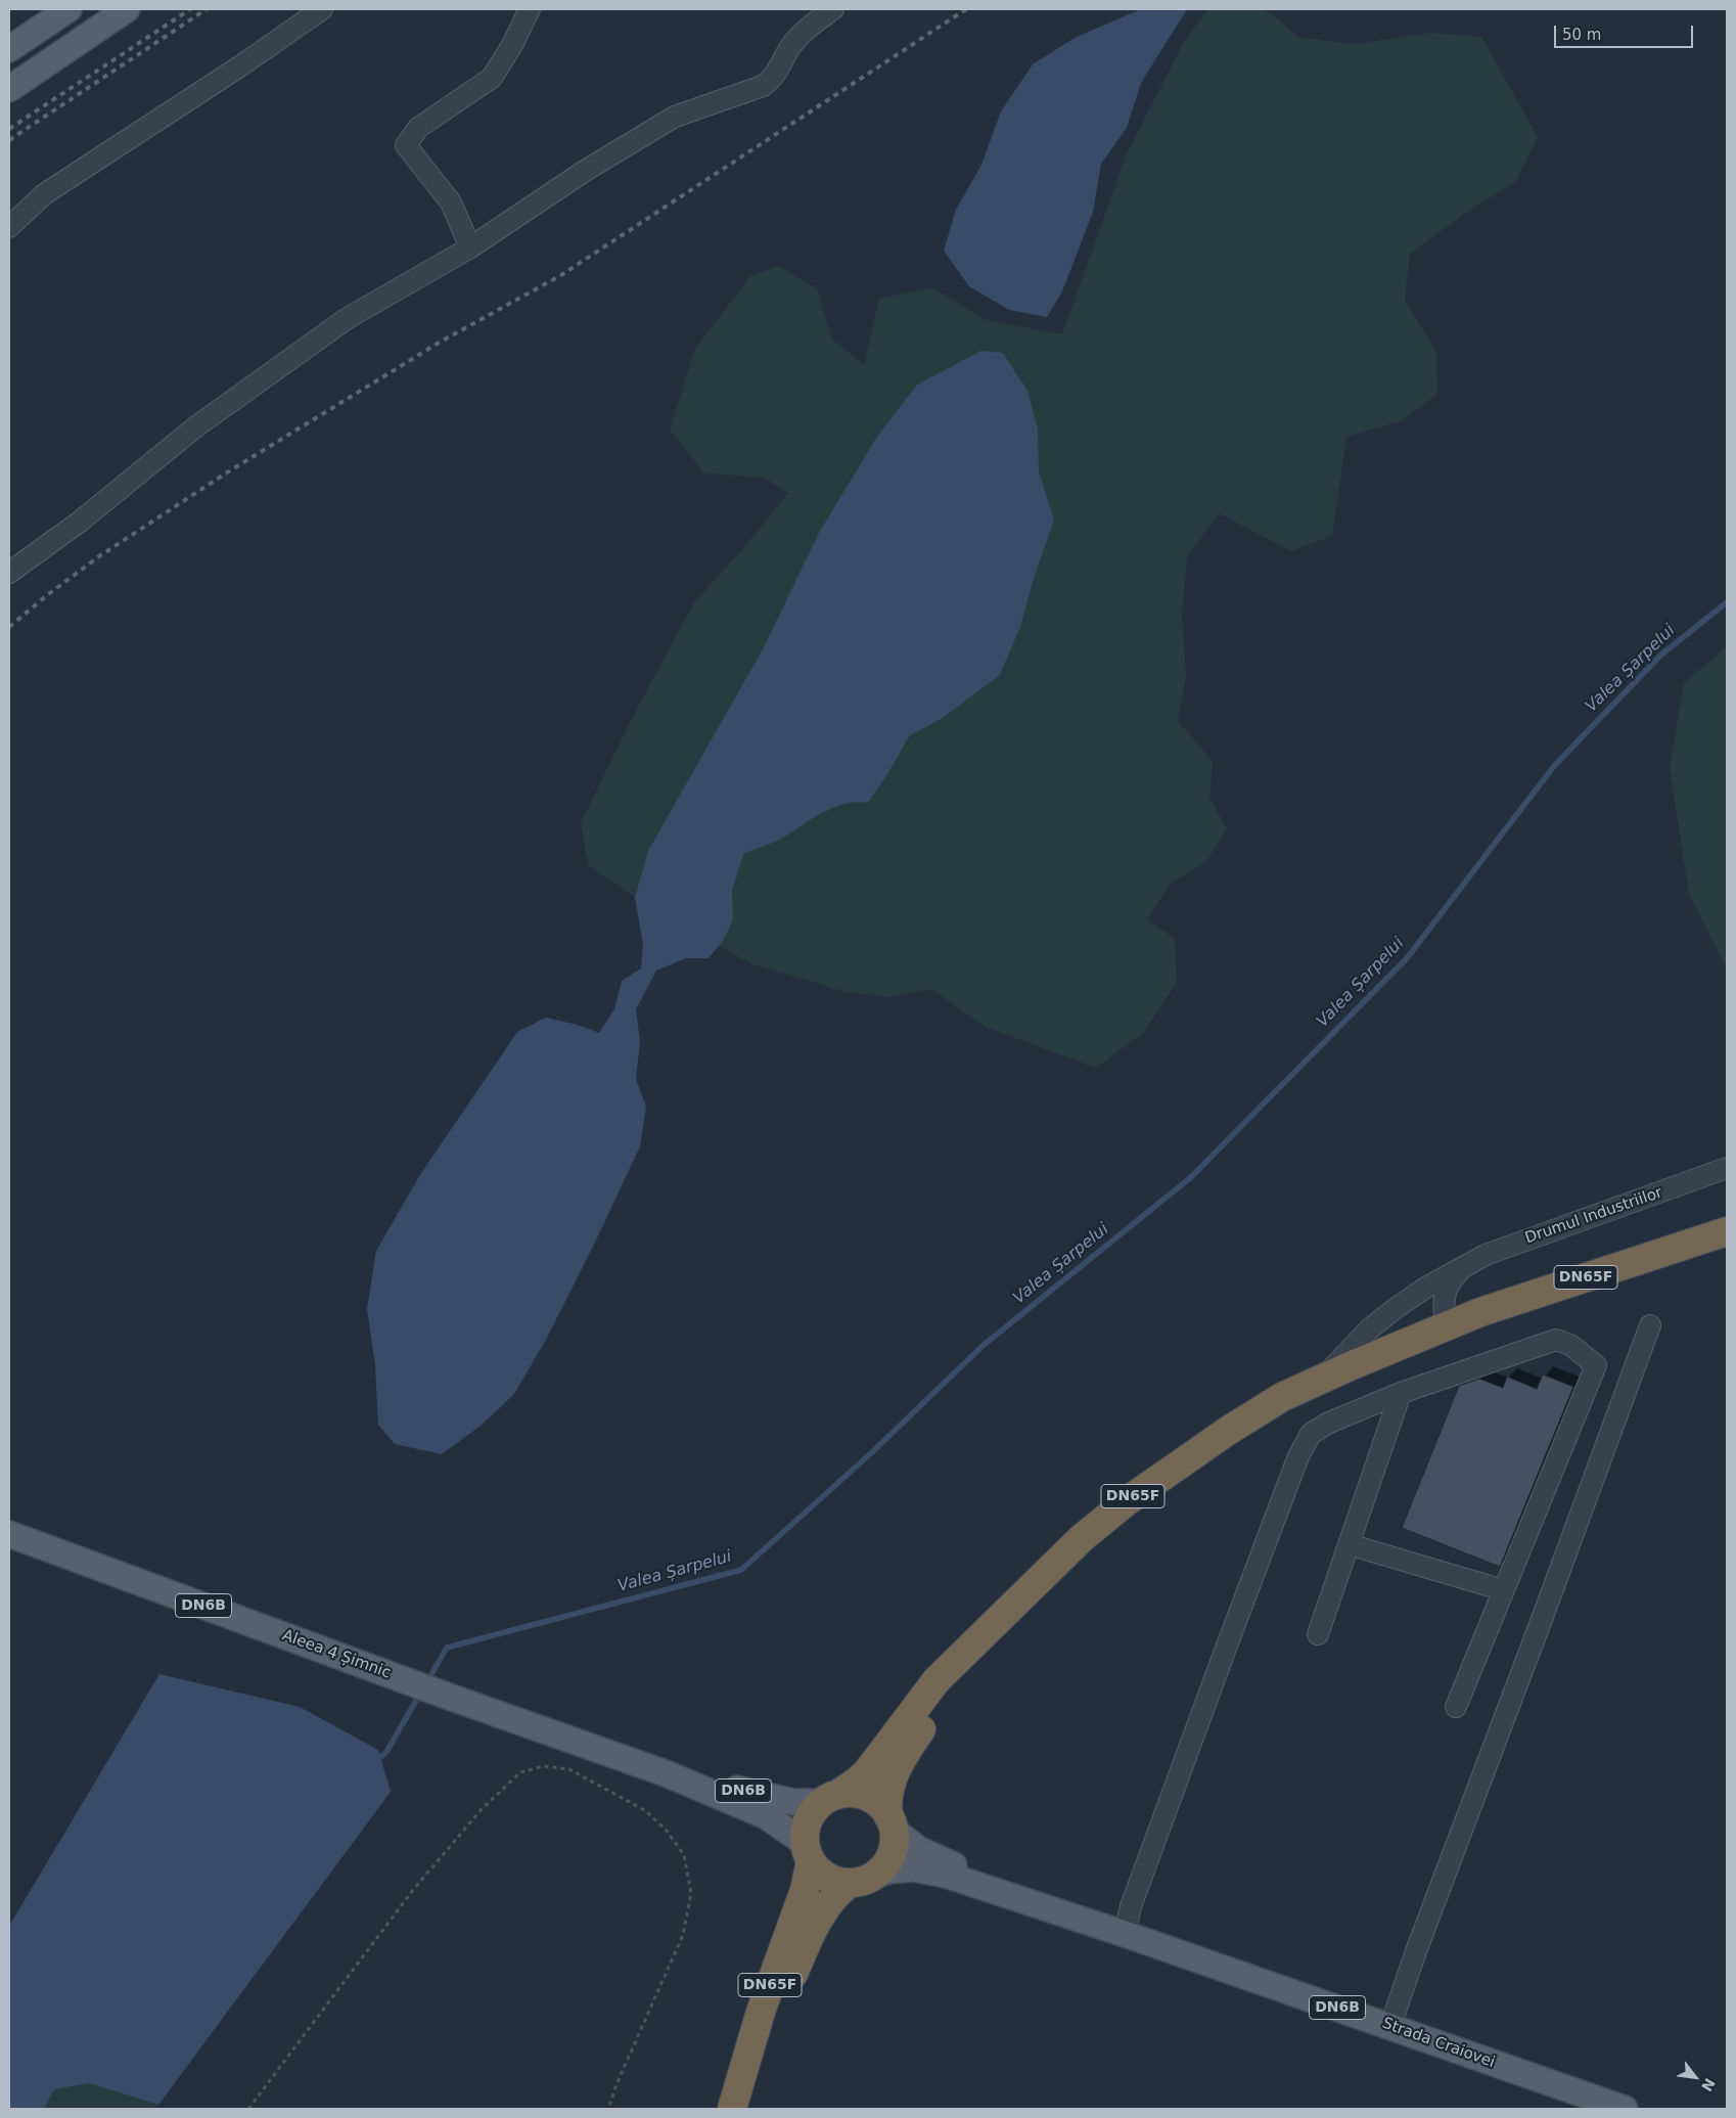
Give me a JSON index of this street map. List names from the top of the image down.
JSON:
{
  "streets": {
    "highway": ["DN65F", "DN6B"],
    "main road": ["Aleea 4 Șimnic", "Strada Craiovei"],
    "street": ["Drumul Industriilor"]
  },
  "crossings": [
    ["Drumul Industriilor", "DN65F"],
    ["DN65F", "DN6B"],
    ["DN65F", "Aleea 4 Șimnic"],
    ["DN6B", "Aleea 4 Șimnic"],
    ["DN6B", "Strada Craiovei"]
  ],
  "water": ["Valea Șarpelui"],
  "scale_bar": "50 m",
  "north": "bottom right"
}
